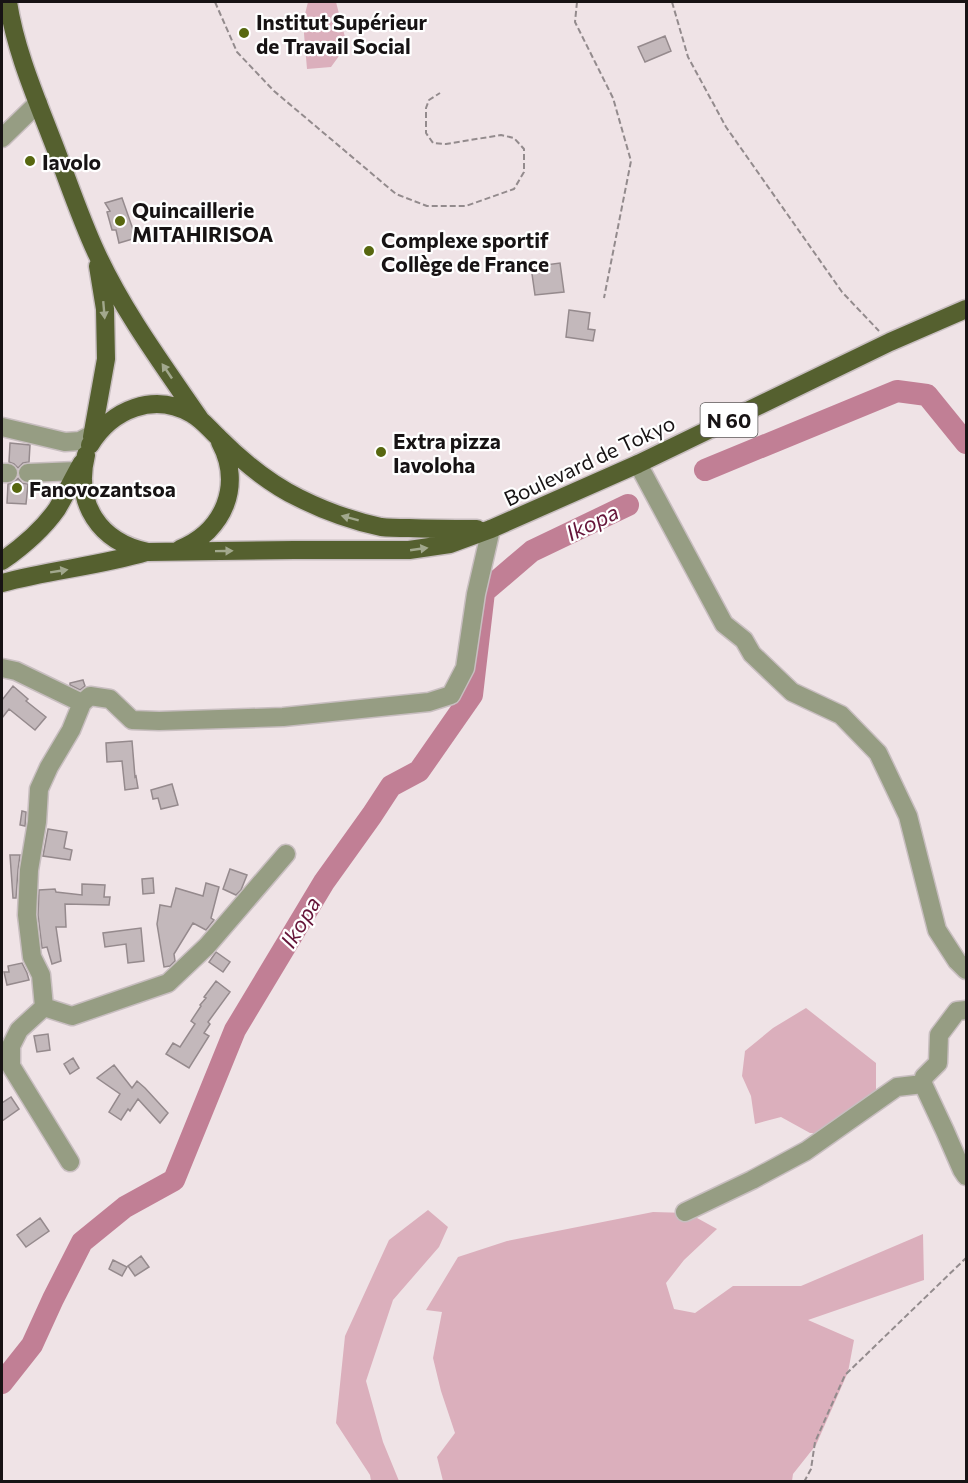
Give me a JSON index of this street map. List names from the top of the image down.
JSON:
{
  "streets": {
    "main road": ["N 60", "Boulevard de Tokyo"]
  },
  "one_way": ["Boulevard de Tokyo"],
  "water": ["Ikopa"],
  "places": [
    "Institut Supérieur de Travail Social",
    "Iavolo",
    "Quincaillerie MITAHIRISOA",
    "Complexe sportif Collège de France",
    "Extra pizza Iavoloha",
    "Fanovozantsoa"
  ]
}
